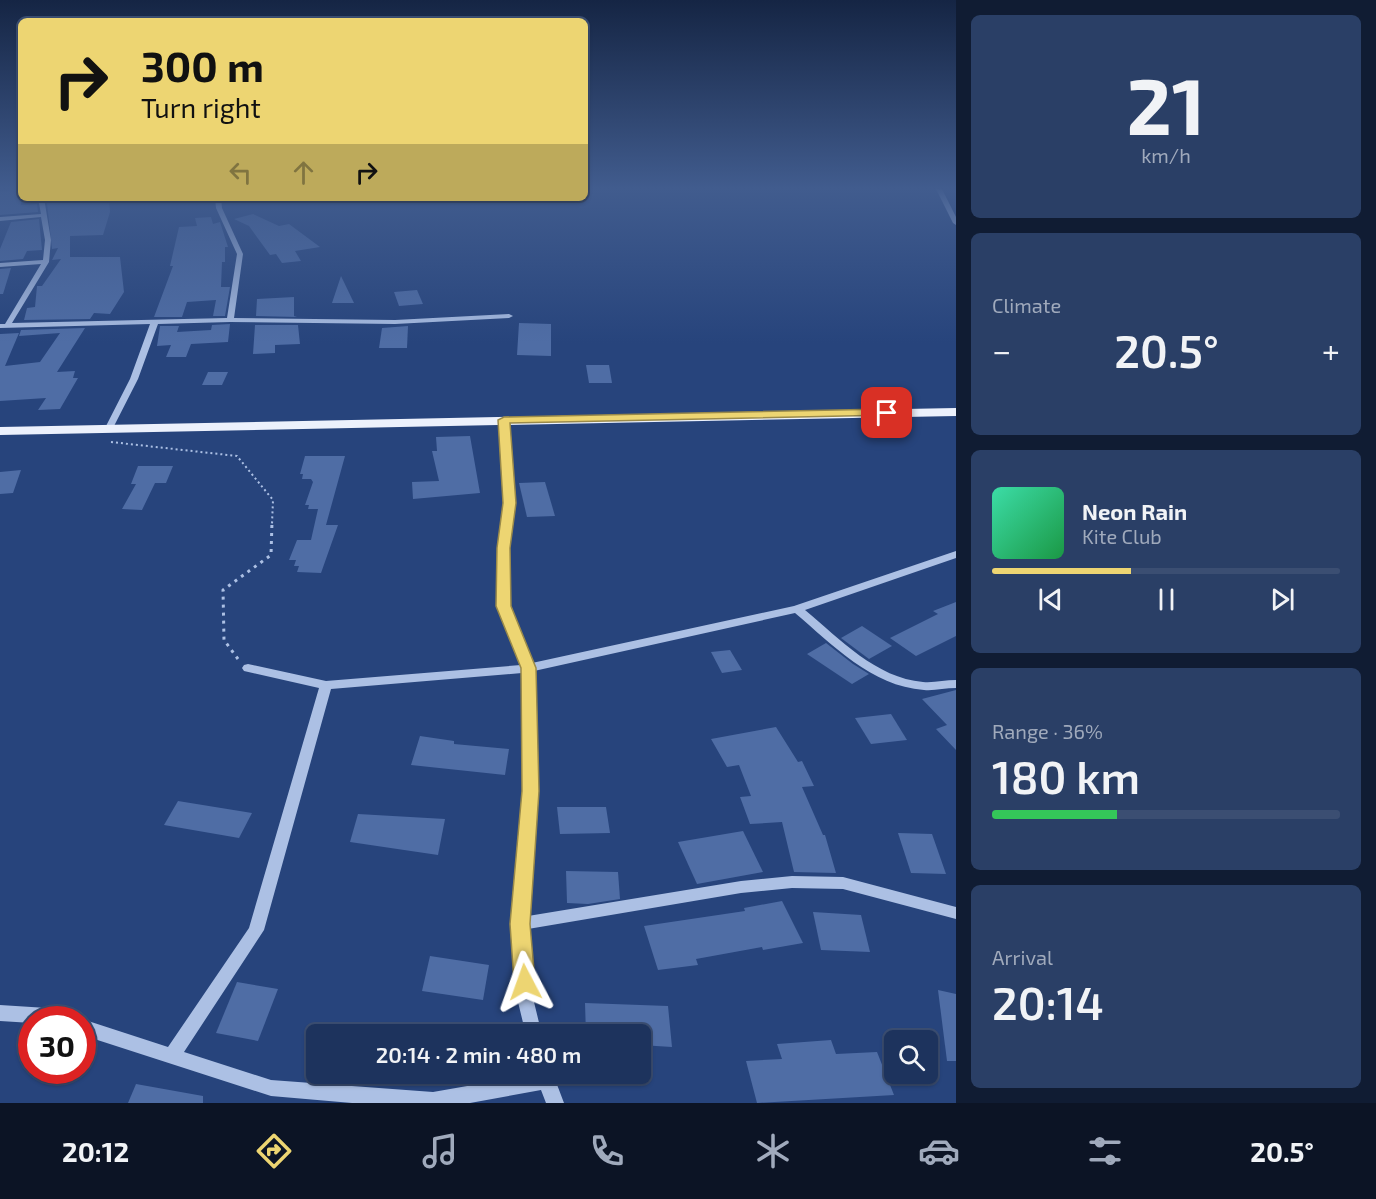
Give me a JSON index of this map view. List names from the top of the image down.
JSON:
{
  "page": {
    "tile": [
      ["21", "km/h"],
      "Climate",
      ["Range · 36%", "180 km"],
      ["Arrival", "20:14"]
    ],
    "turn": ["300 m", "Turn right"],
    "heat": ["−", "20.5°", "+"],
    "song": ["Neon Rain", "Kite Club"],
    "limit": "30",
    "trip": "20:14 · 2 min · 480 m",
    "tabs": ["20:12", "20.5°"]
  }
}
